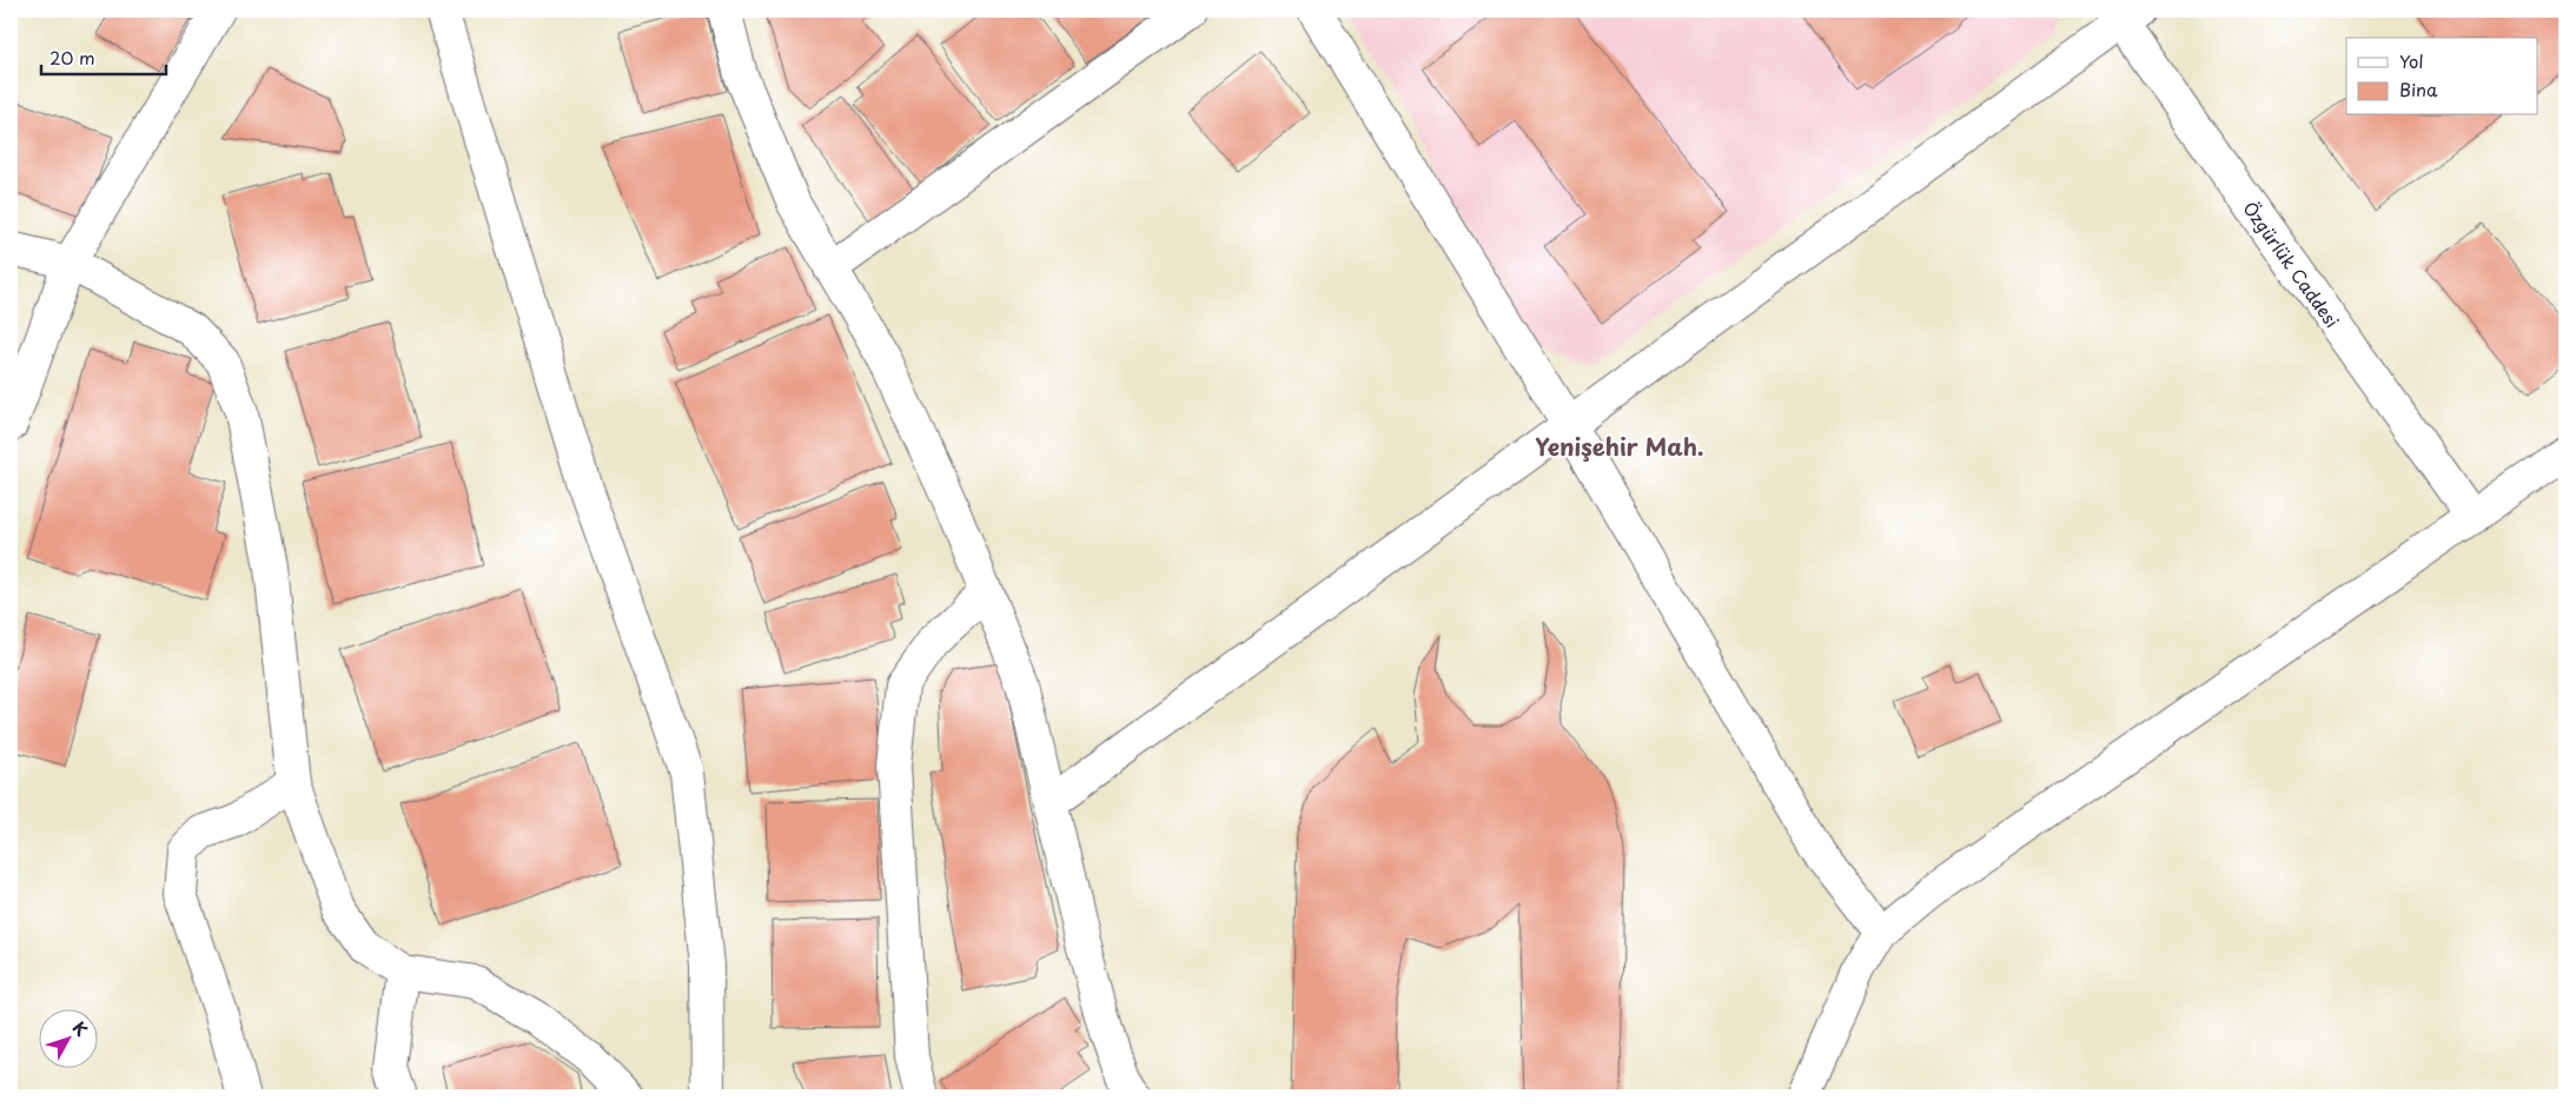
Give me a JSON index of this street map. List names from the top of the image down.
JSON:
{
  "streets": {
    "street": ["Özgürlük Caddesi"]
  },
  "districts": ["Yenişehir Mah."],
  "legend": ["Yol", "Bina"],
  "scale_bar": "20 m",
  "north": "top right"
}
